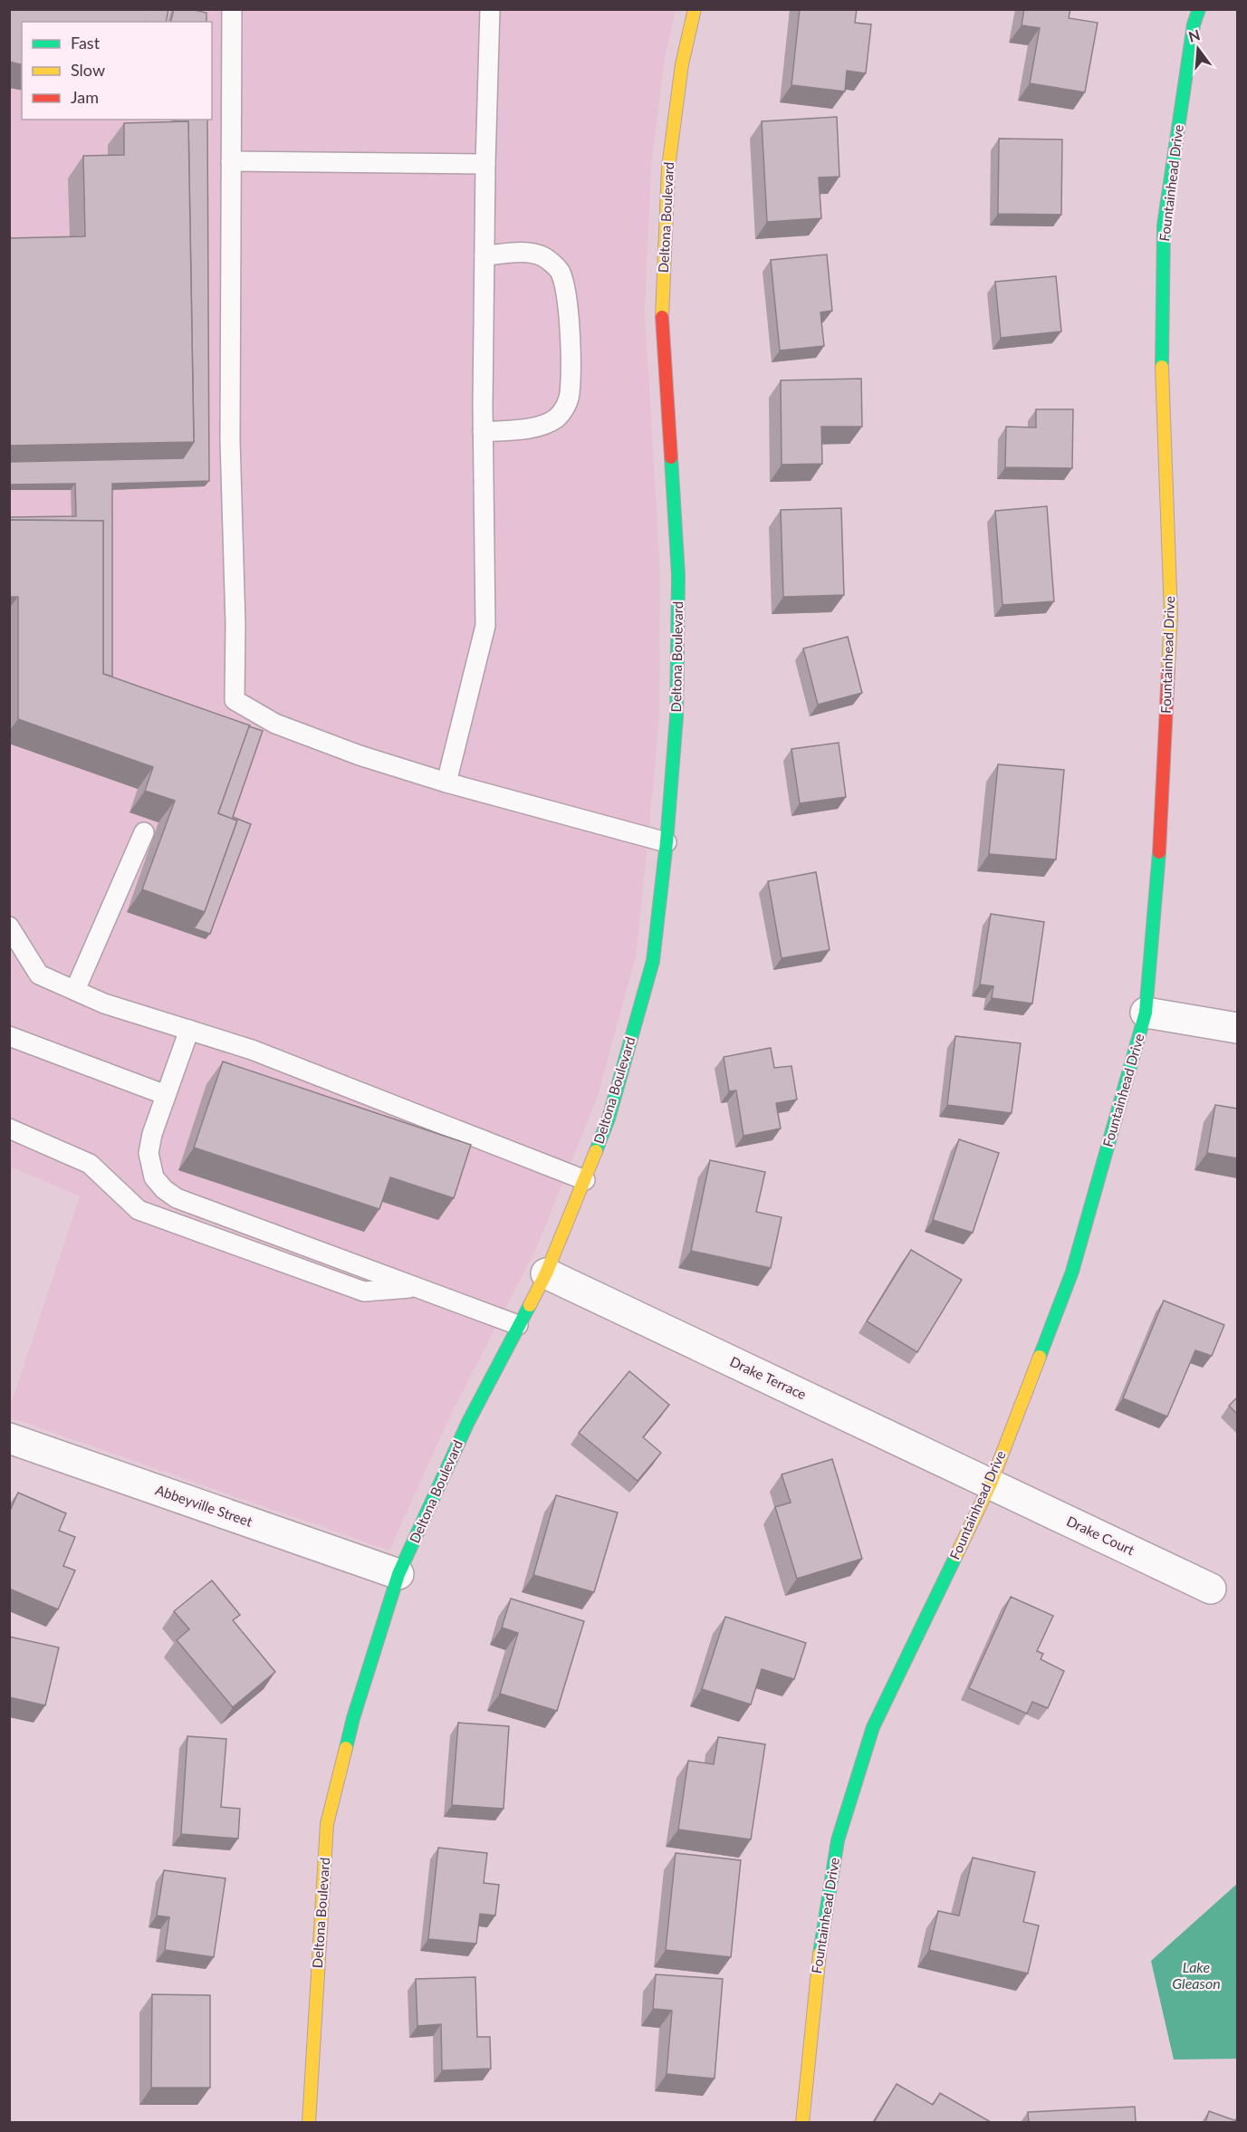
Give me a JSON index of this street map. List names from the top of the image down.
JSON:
{
  "streets": {
    "street": [
      "Fountainhead Drive",
      "Deltona Boulevard",
      "Drake Terrace",
      "Abbeyville Street",
      "Drake Court"
    ]
  },
  "crossings": [
    ["Fountainhead Drive", "Drake Terrace"],
    ["Fountainhead Drive", "Drake Court"],
    ["Deltona Boulevard", "Drake Terrace"],
    ["Deltona Boulevard", "Abbeyville Street"],
    ["Drake Terrace", "Drake Court"]
  ],
  "water": ["Lake Gleason"],
  "legend": ["Fast", "Slow", "Jam"],
  "north": "top"
}
